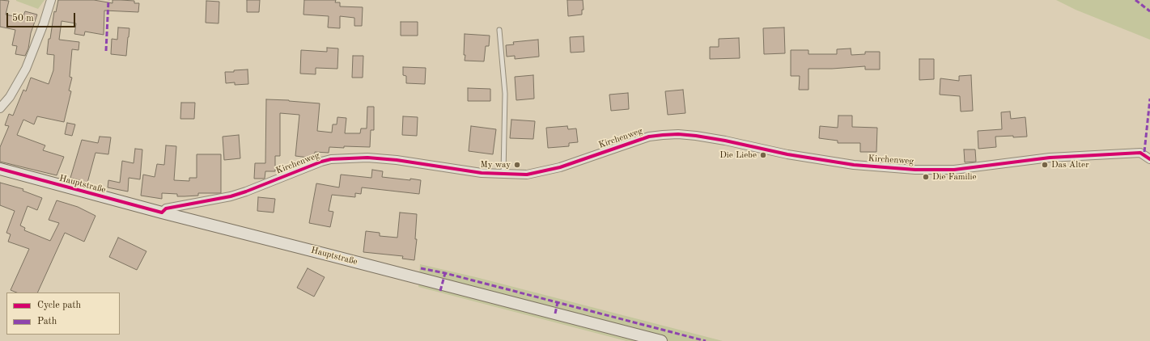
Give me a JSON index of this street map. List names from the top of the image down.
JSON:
{
  "streets": {
    "main road": ["Hauptstraße"],
    "street": ["Kirchenweg"]
  },
  "crossings": [
    ["Kirchenweg", "Hauptstraße"]
  ],
  "places": [
    "Die Liebe",
    "My way",
    "Das Alter",
    "Die Familie"
  ],
  "legend": ["Cycle path", "Path"],
  "scale_bar": "50 m"
}
